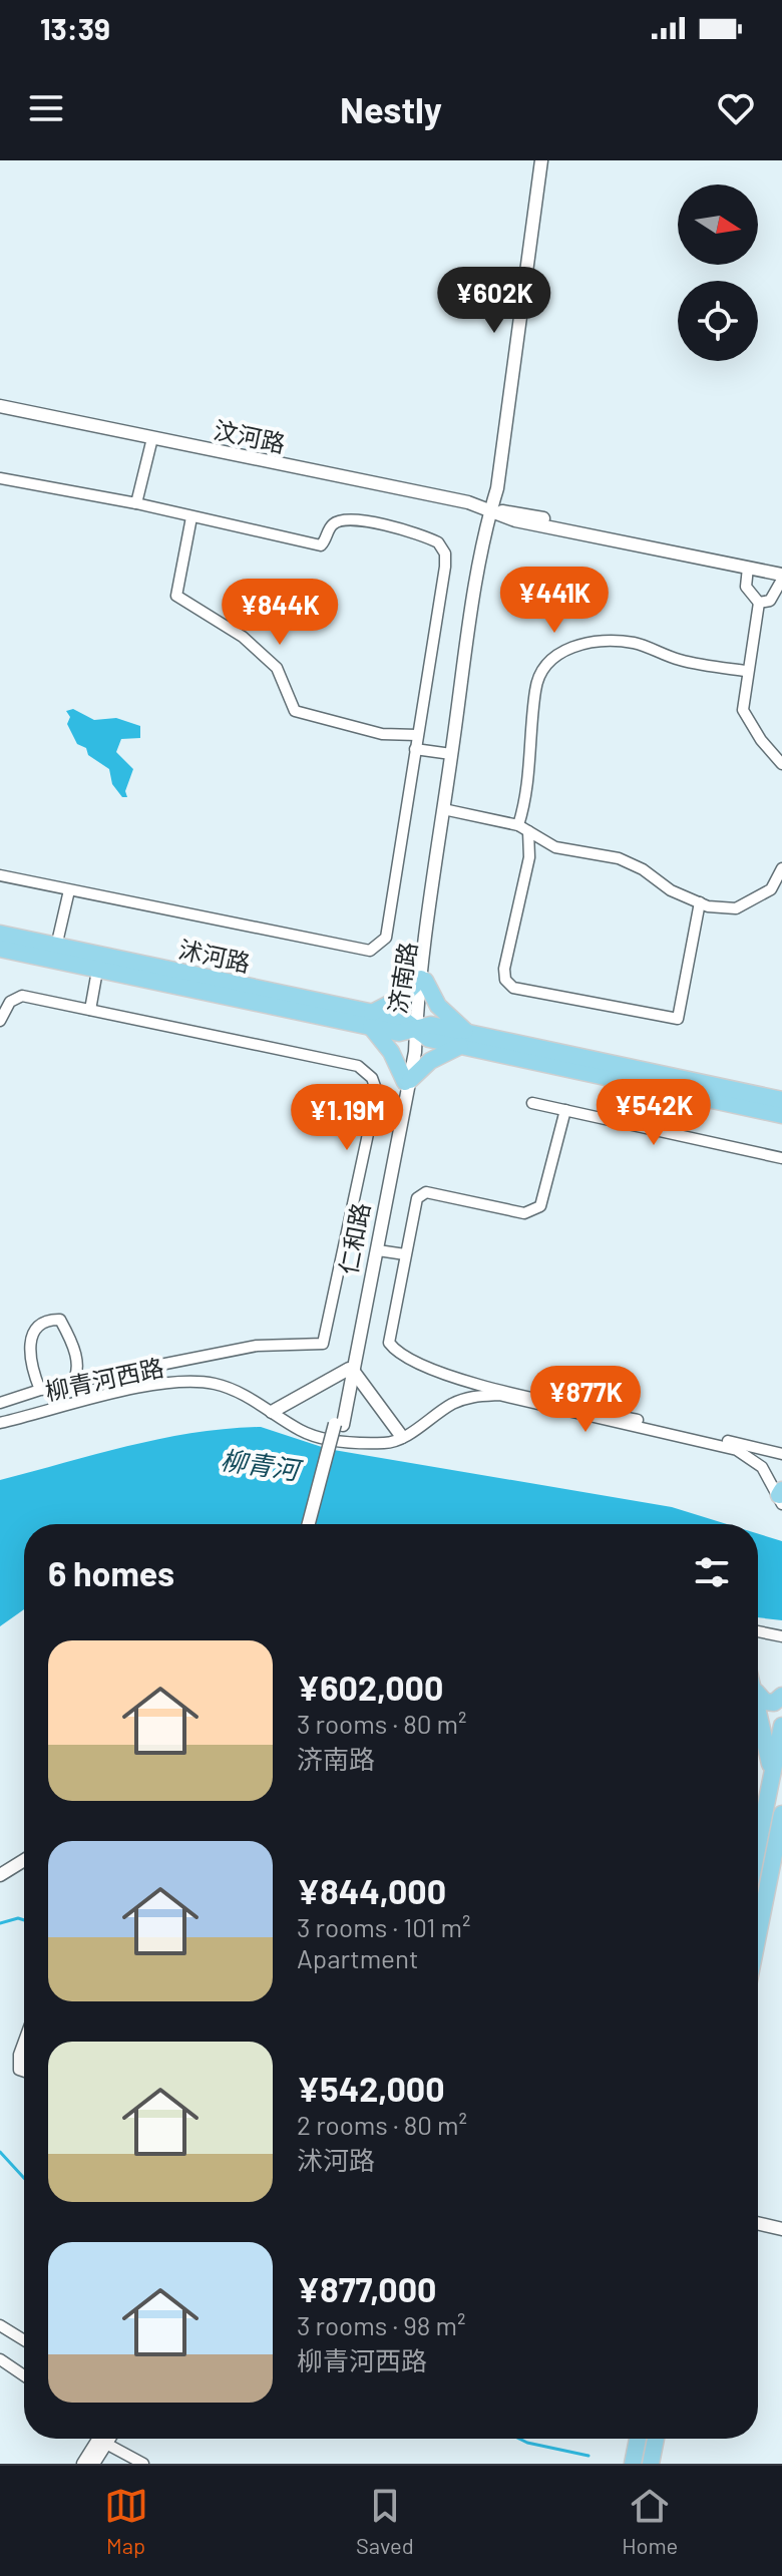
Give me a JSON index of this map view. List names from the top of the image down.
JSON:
{
  "streets": {
    "main road": ["沭河路"],
    "street": [
      "汶河路",
      "济南路",
      "仁和路",
      "柳青河西路"
    ]
  },
  "crossings": [
    ["汶河路", "济南路"],
    ["沭河路", "济南路"],
    ["沭河路", "仁和路"],
    ["济南路", "仁和路"]
  ],
  "water": ["柳青河"],
  "north": "right",
  "page": {
    "status": "13:39",
    "header": "Nestly",
    "price": [
      "¥602K",
      "¥441K",
      "¥844K",
      "¥542K",
      "¥1.19M",
      "¥877K"
    ],
    "heading": "6 homes",
    "list": [
      {
        "name": "¥602,000",
        "note": "3 rooms · 80 m² · 济南路"
      },
      {
        "name": "¥844,000",
        "note": "3 rooms · 101 m² · Apartment"
      },
      {
        "name": "¥542,000",
        "note": "2 rooms · 80 m² · 沭河路"
      },
      {
        "name": "¥877,000",
        "note": "3 rooms · 98 m² · 柳青河西路"
      }
    ],
    "tabs": ["Map", "Saved", "Home"]
  }
}
